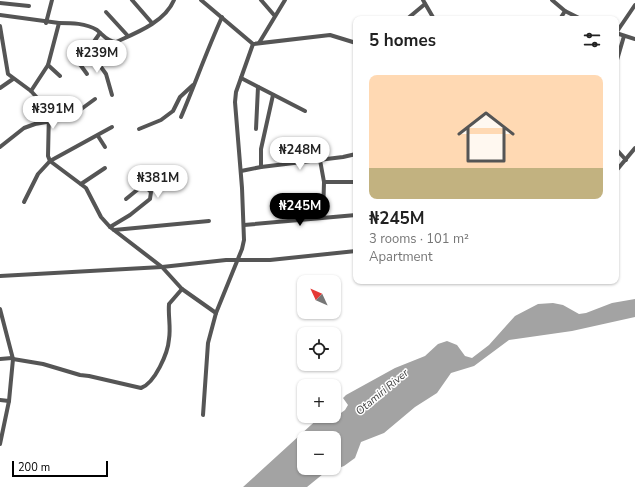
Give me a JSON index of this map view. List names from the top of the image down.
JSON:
{
  "water": ["Otamiri River"],
  "scale_bar": "200 m",
  "north": "top left",
  "page": {
    "heading": "5 homes",
    "price": [
      "₦239M",
      "₦391M",
      "₦248M",
      "₦381M",
      "₦245M"
    ],
    "list": [
      {
        "name": "₦245M",
        "note": "3 rooms · 101 m² · Apartment"
      }
    ],
    "map_buttons": ["+", "−"],
    "scale": "200 m"
  }
}
